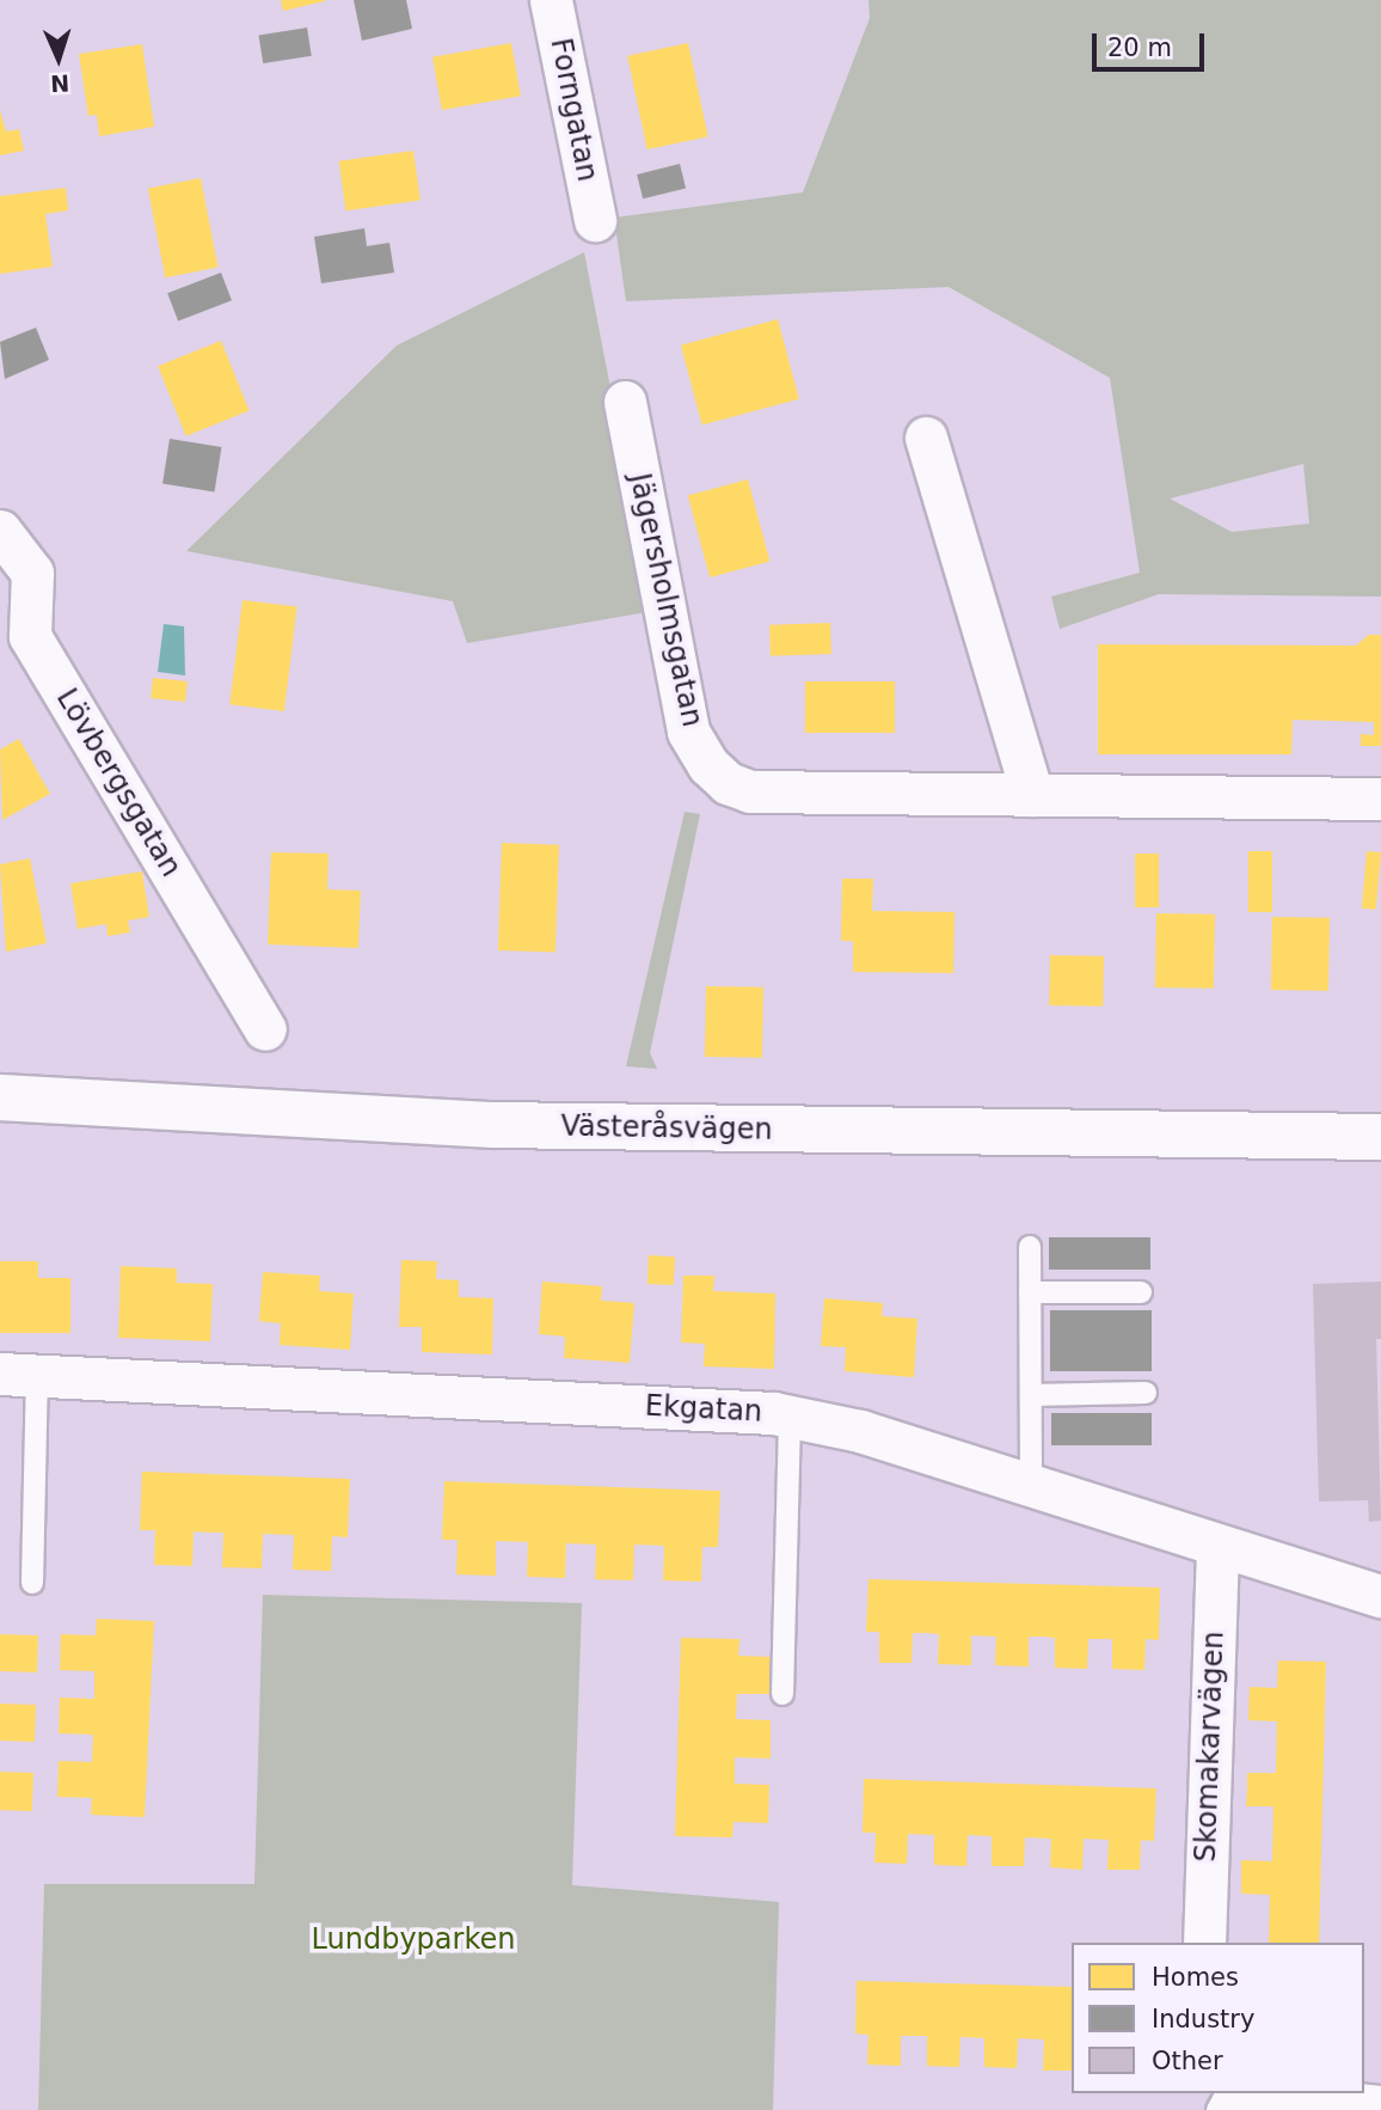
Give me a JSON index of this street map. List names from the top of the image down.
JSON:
{
  "streets": {
    "street": [
      "Forngatan",
      "Jägersholmsgatan",
      "Lövbergsgatan",
      "Västeråsvägen",
      "Ekgatan",
      "Skomakarvägen"
    ]
  },
  "crossings": [
    ["Ekgatan", "Skomakarvägen"]
  ],
  "parks": ["Lundbyparken"],
  "legend": ["Homes", "Industry", "Other"],
  "scale_bar": "20 m",
  "north": "bottom"
}
